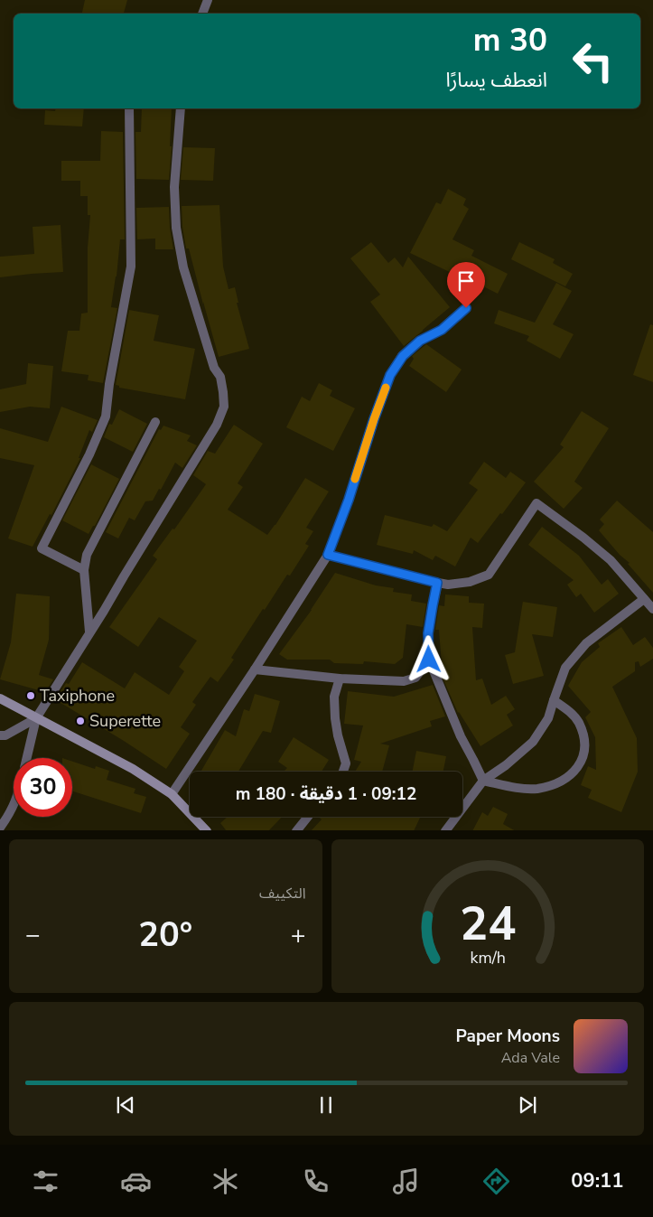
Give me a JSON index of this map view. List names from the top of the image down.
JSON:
{
  "places": ["Taxiphone", "Superette"],
  "page": {
    "turn": ["30 m", "انعطف يسارًا"],
    "limit": "30",
    "trip": "09:12 · 1 دقيقة · 180 m",
    "tile": "التكييف",
    "heat": ["−", "20°", "+"],
    "song": ["Paper Moons", "Ada Vale"],
    "tabs": "09:11",
    "gauge": ["24", "km/h"]
  }
}
